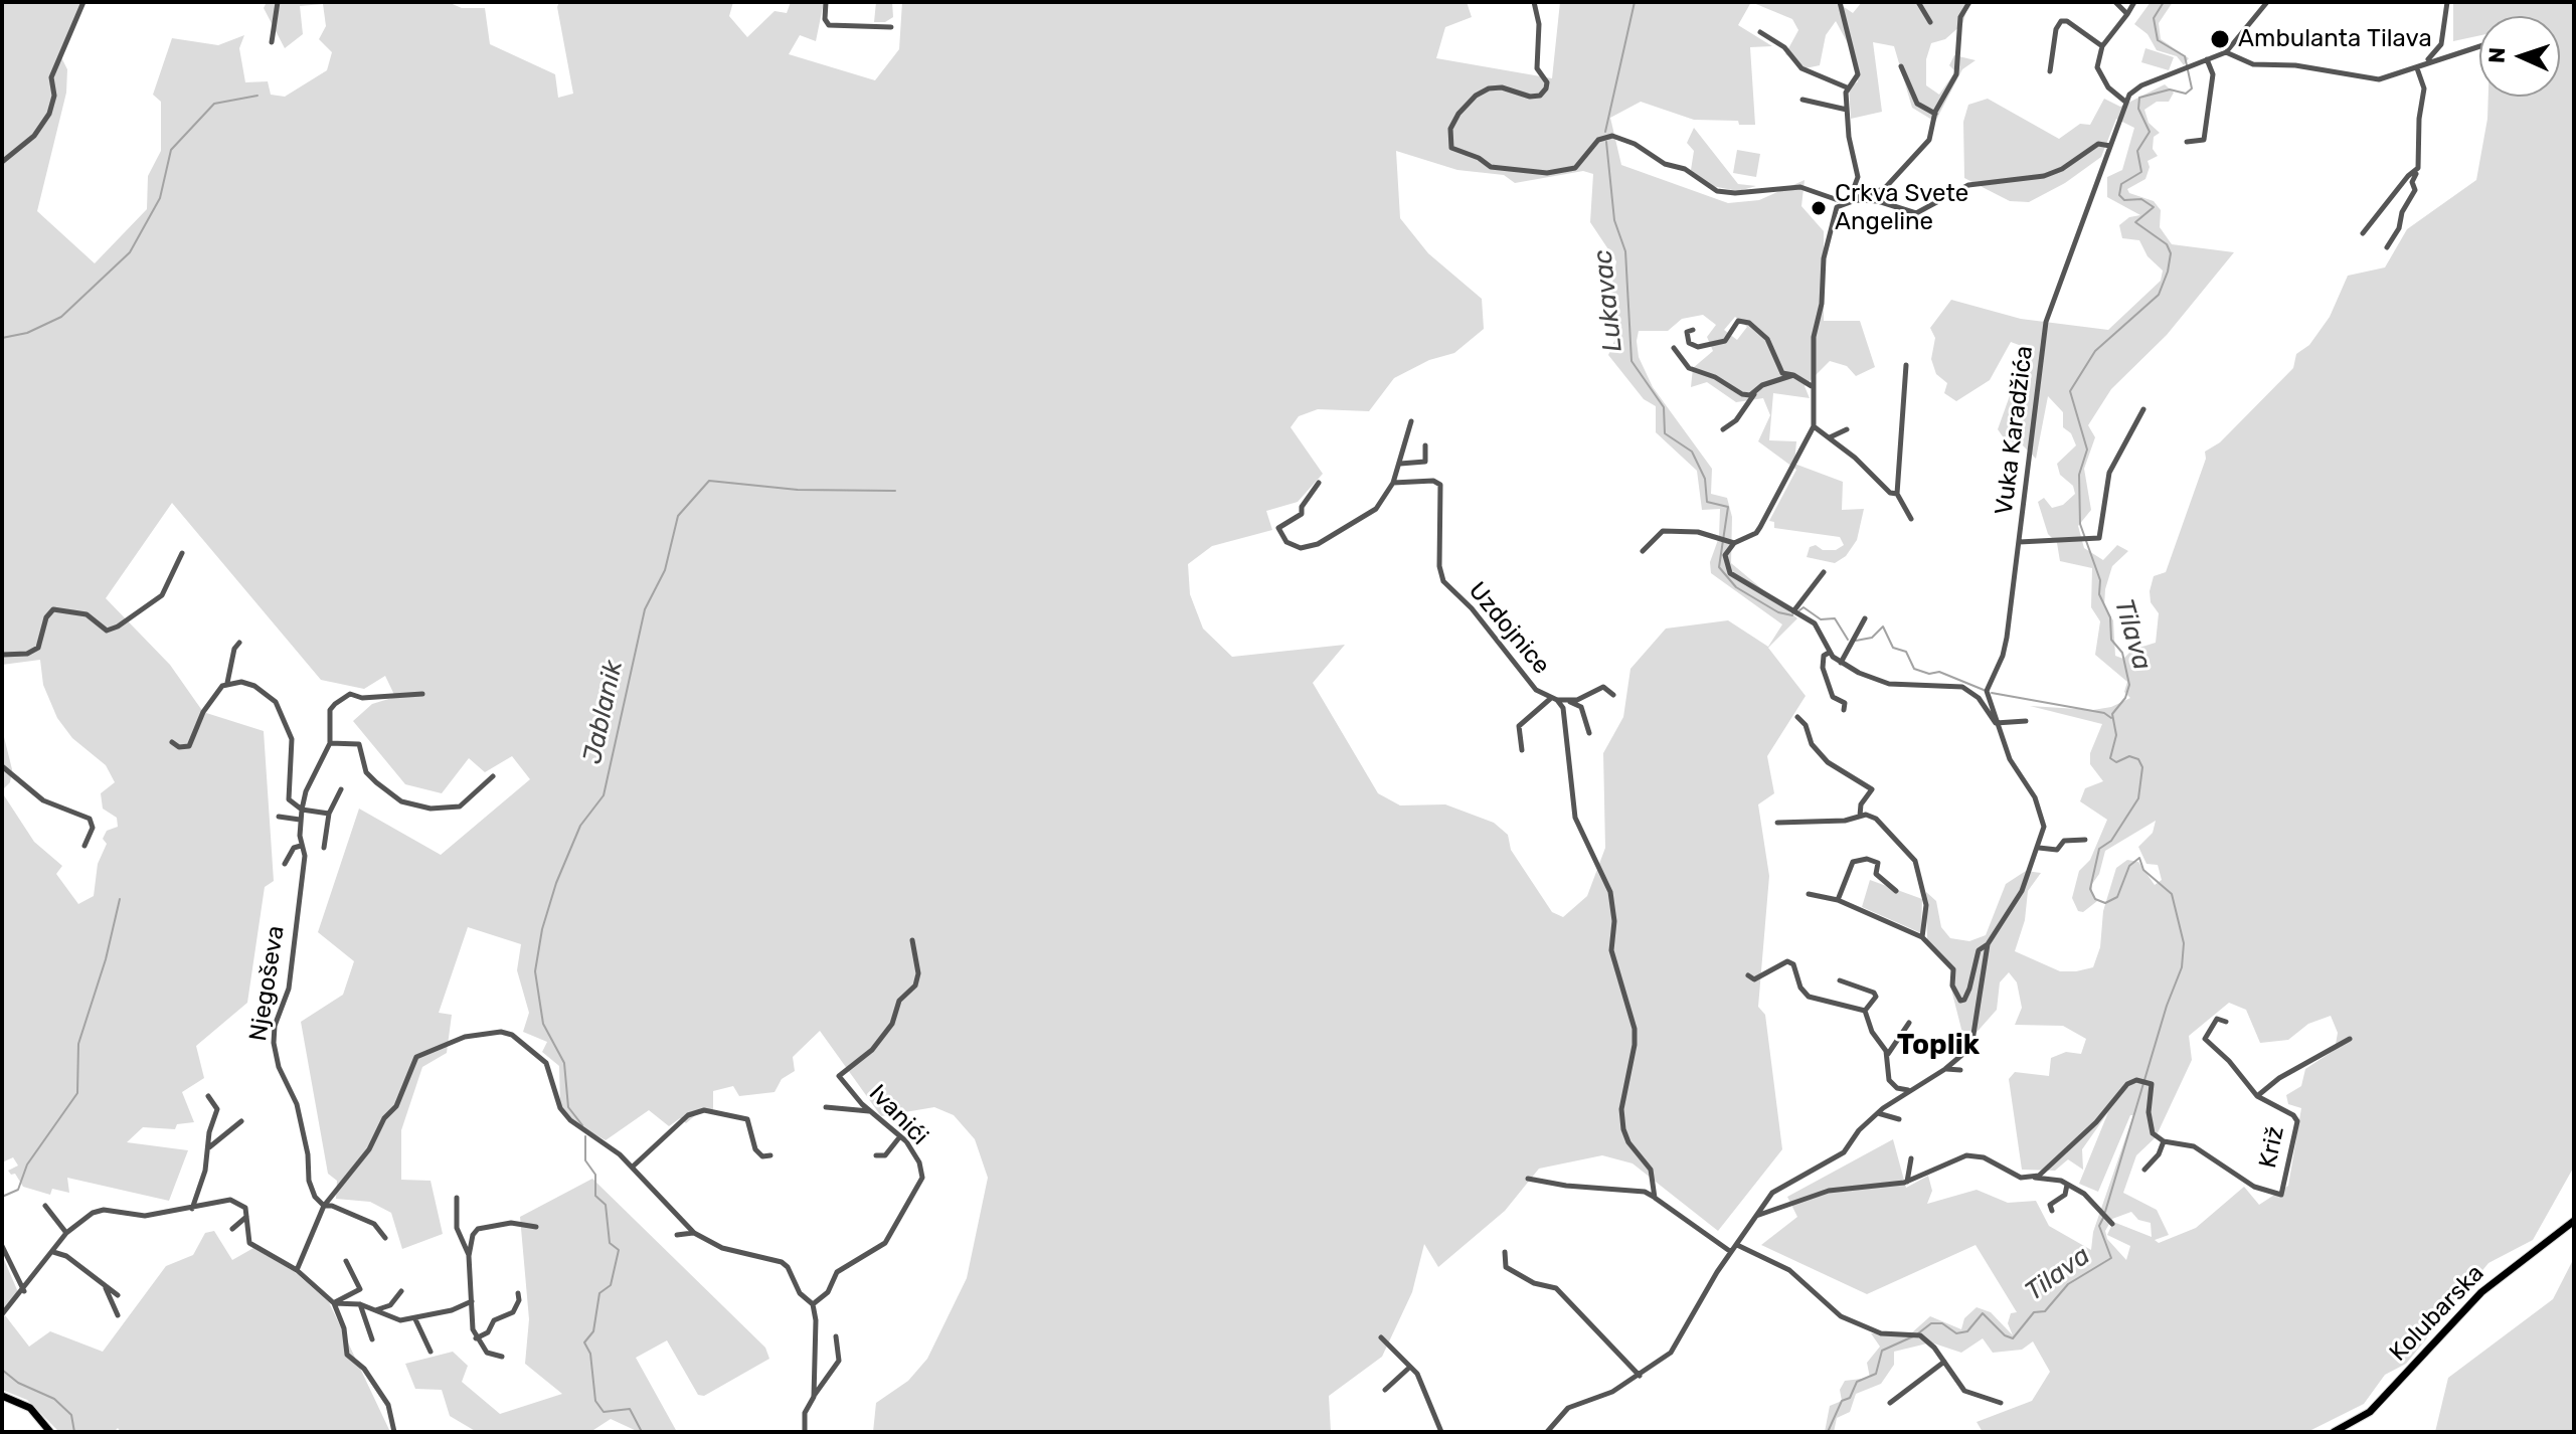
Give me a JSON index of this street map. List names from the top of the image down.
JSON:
{
  "streets": {
    "main road": ["Kolubarska"],
    "street": [
      "Vuka Karadžića",
      "Uzdojnice",
      "Njegoševa",
      "Ivanići",
      "Križ"
    ]
  },
  "districts": ["Toplik"],
  "water": ["Lukavac", "Tilava", "Jablanik"],
  "places": ["Ambulanta Tilava", "Crkva Svete Angeline"],
  "north": "left"
}
